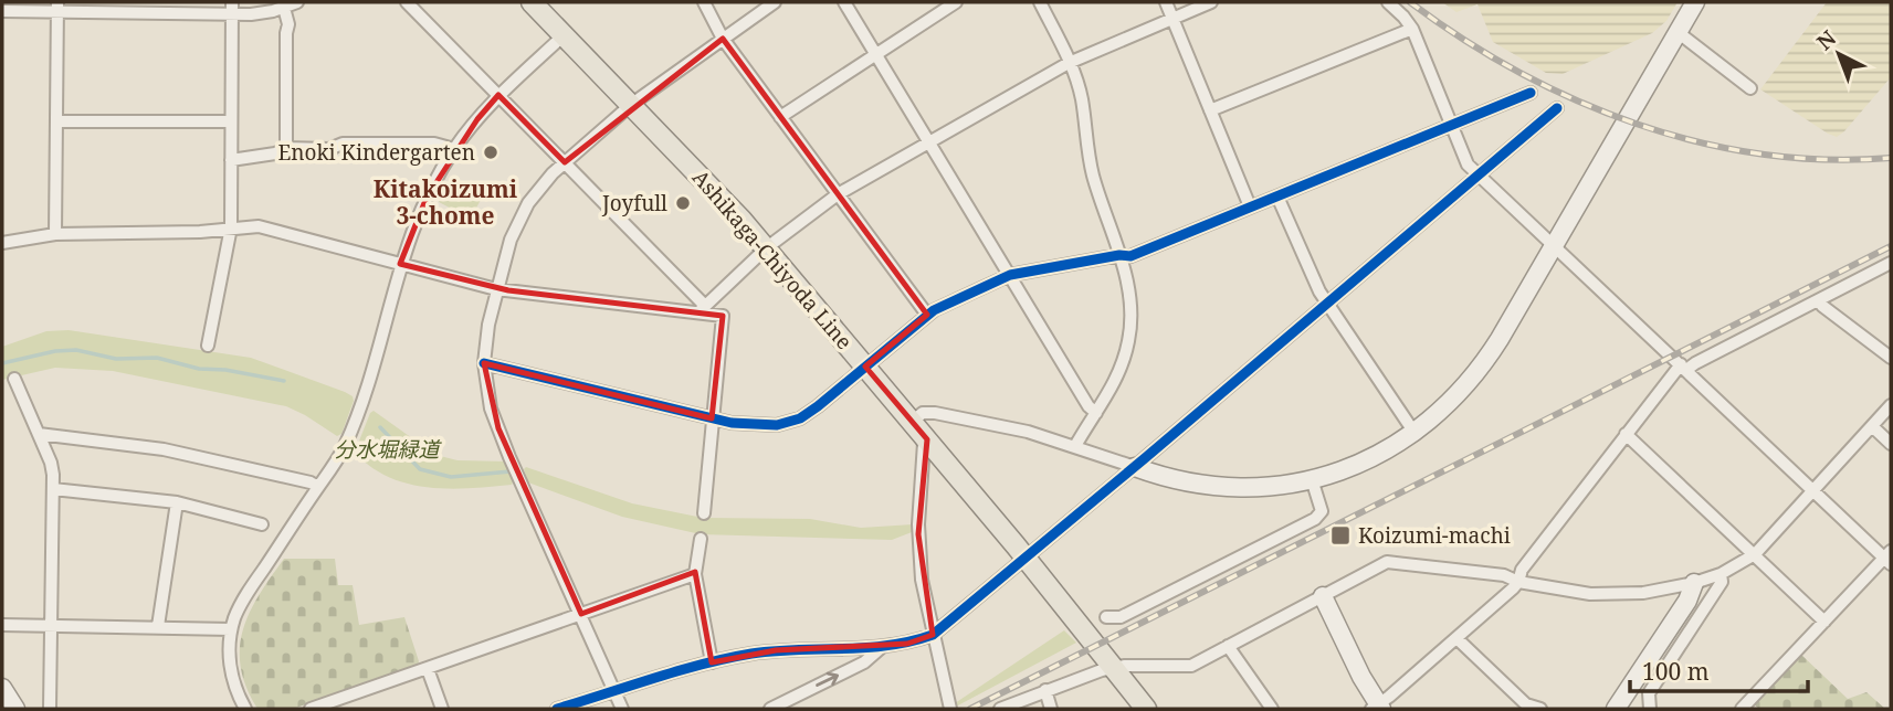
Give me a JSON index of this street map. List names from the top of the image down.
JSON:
{
  "streets": {
    "main road": ["Ashikaga-Chiyoda Line"]
  },
  "districts": ["Kitakoizumi 3-chome"],
  "parks": ["分水堀緑道"],
  "places": {
    "other": ["Enoki Kindergarten", "Joyfull"],
    "transit": ["Koizumi-machi"]
  },
  "scale_bar": "100 m",
  "north": "top left"
}
